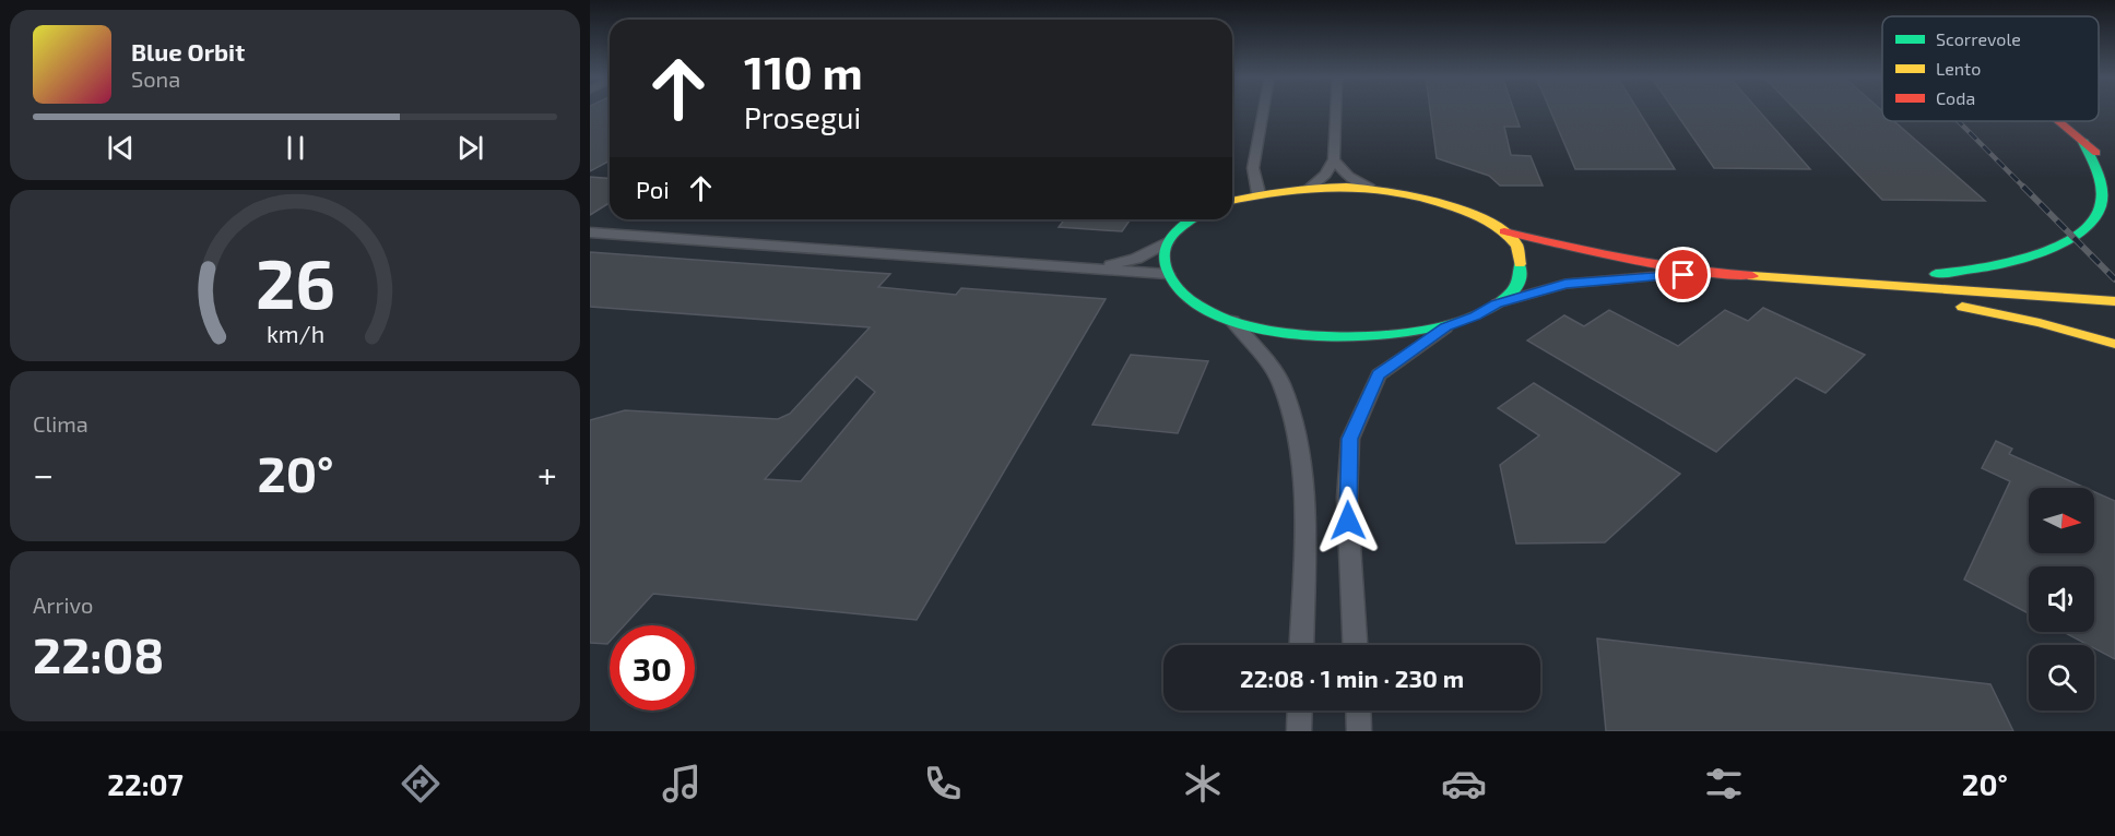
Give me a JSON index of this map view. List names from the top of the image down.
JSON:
{
  "legend": ["Scorrevole", "Lento", "Coda"],
  "north": "right",
  "page": {
    "turn": ["110 m", "Prosegui"],
    "song": ["Blue Orbit", "Sona"],
    "then": "Poi",
    "tile": [
      "Clima",
      ["Arrivo", "22:08"]
    ],
    "heat": ["−", "20°", "+"],
    "limit": "30",
    "trip": "22:08 · 1 min · 230 m",
    "tabs": ["22:07", "20°"],
    "gauge": ["26", "km/h"]
  }
}
